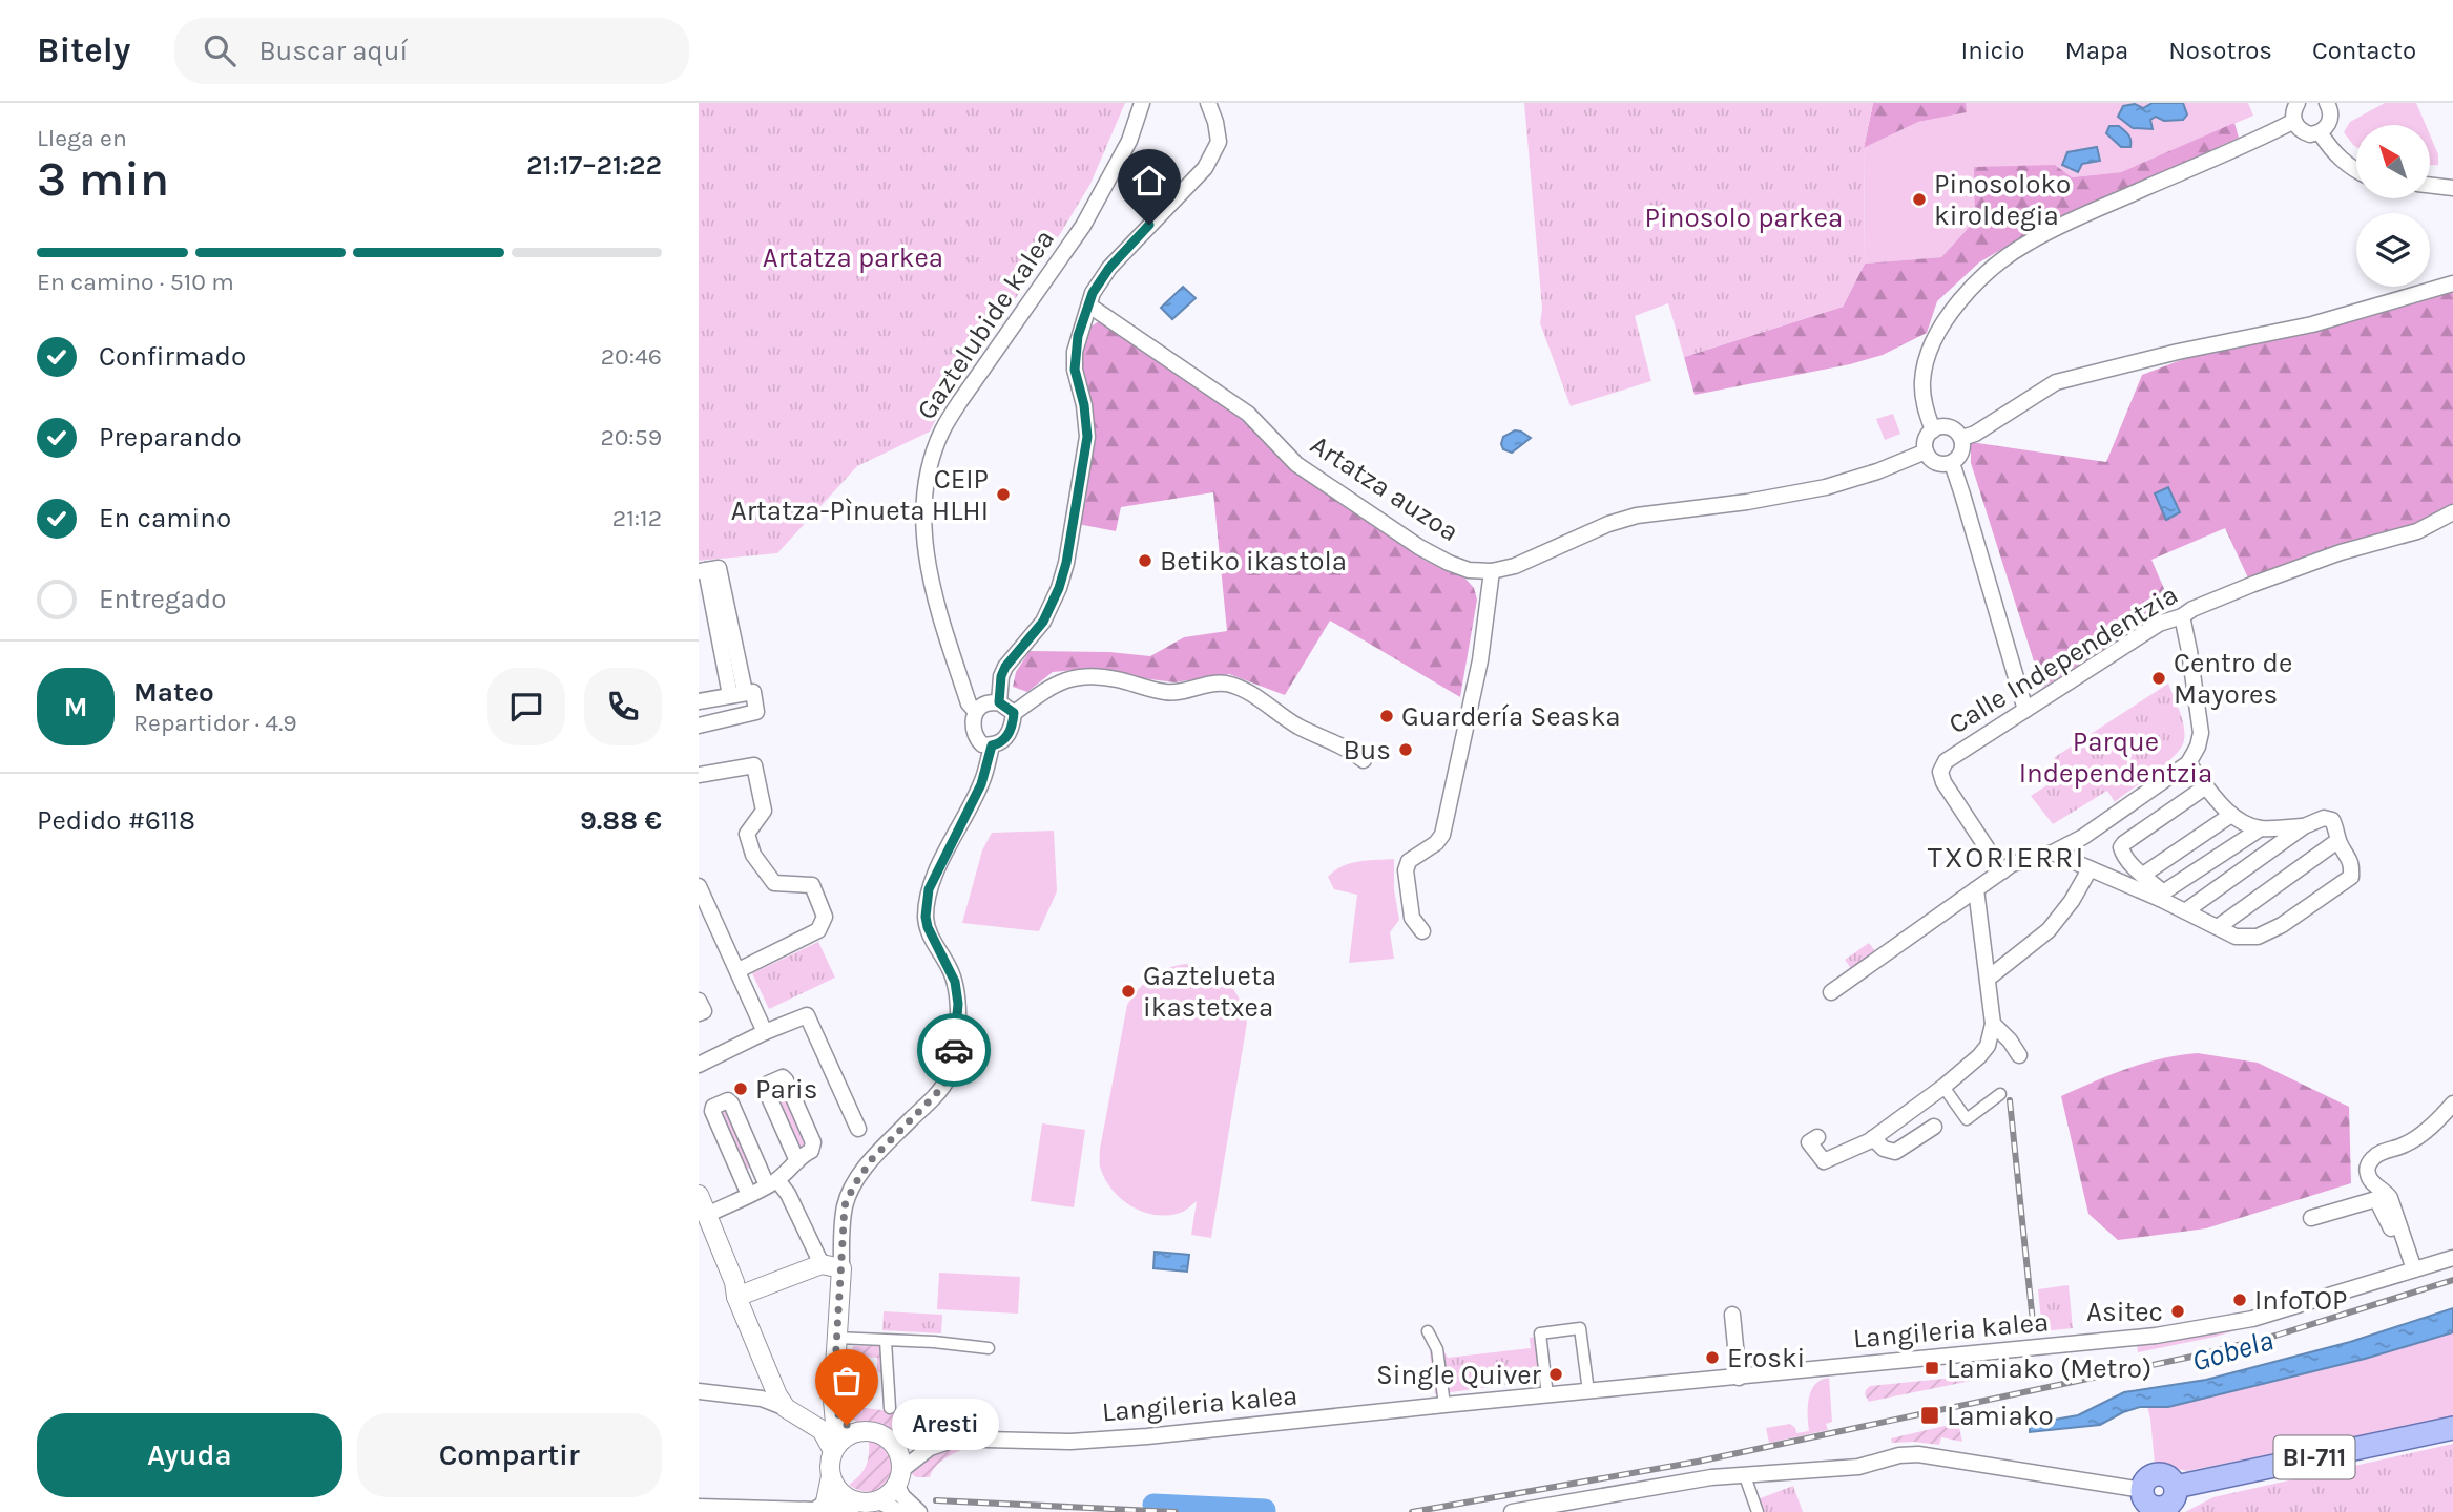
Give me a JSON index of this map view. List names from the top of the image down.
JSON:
{
  "streets": {
    "main road": ["BI-711"],
    "street": [
      "Gaztelubide kalea",
      "Artatza auzoa",
      "Calle Independentzia",
      "Langileria kalea"
    ]
  },
  "districts": ["TXORIERRI"],
  "water": ["Gobela"],
  "parks": ["Pinosolo parkea", "Artatza parkea", "Parque Independentzia"],
  "places": {
    "other": [
      "Pinosoloko kiroldegia",
      "CEIP Artatza-Pìnueta HLHI",
      "Betiko ikastola",
      "Centro de Mayores",
      "Guardería Seaska",
      "Bus",
      "Gaztelueta ikastetxea",
      "Paris",
      "InfoTOP",
      "Asitec",
      "Eroski",
      "Single Quiver",
      "Aresti"
    ],
    "transit": ["Lamiako (Metro)", "Lamiako"]
  },
  "north": "top left",
  "page": {
    "header": "Bitely",
    "search": "Buscar aquí",
    "nav": [
      "Inicio",
      "Mapa",
      "Nosotros",
      "Contacto"
    ],
    "heading": ["3 min", "Llega en", "21:17–21:22"],
    "panel": [
      "Mateo",
      "Repartidor · 4.9",
      "Pedido #6118",
      "9.88 €"
    ],
    "bar": "En camino · 510 m",
    "list": [
      ["Confirmado", "20:46"],
      ["Preparando", "20:59"],
      ["En camino", "21:12"],
      "Entregado"
    ],
    "round": "M",
    "buttons": ["Ayuda", "Compartir"],
    "bubble": "Aresti"
  }
}
